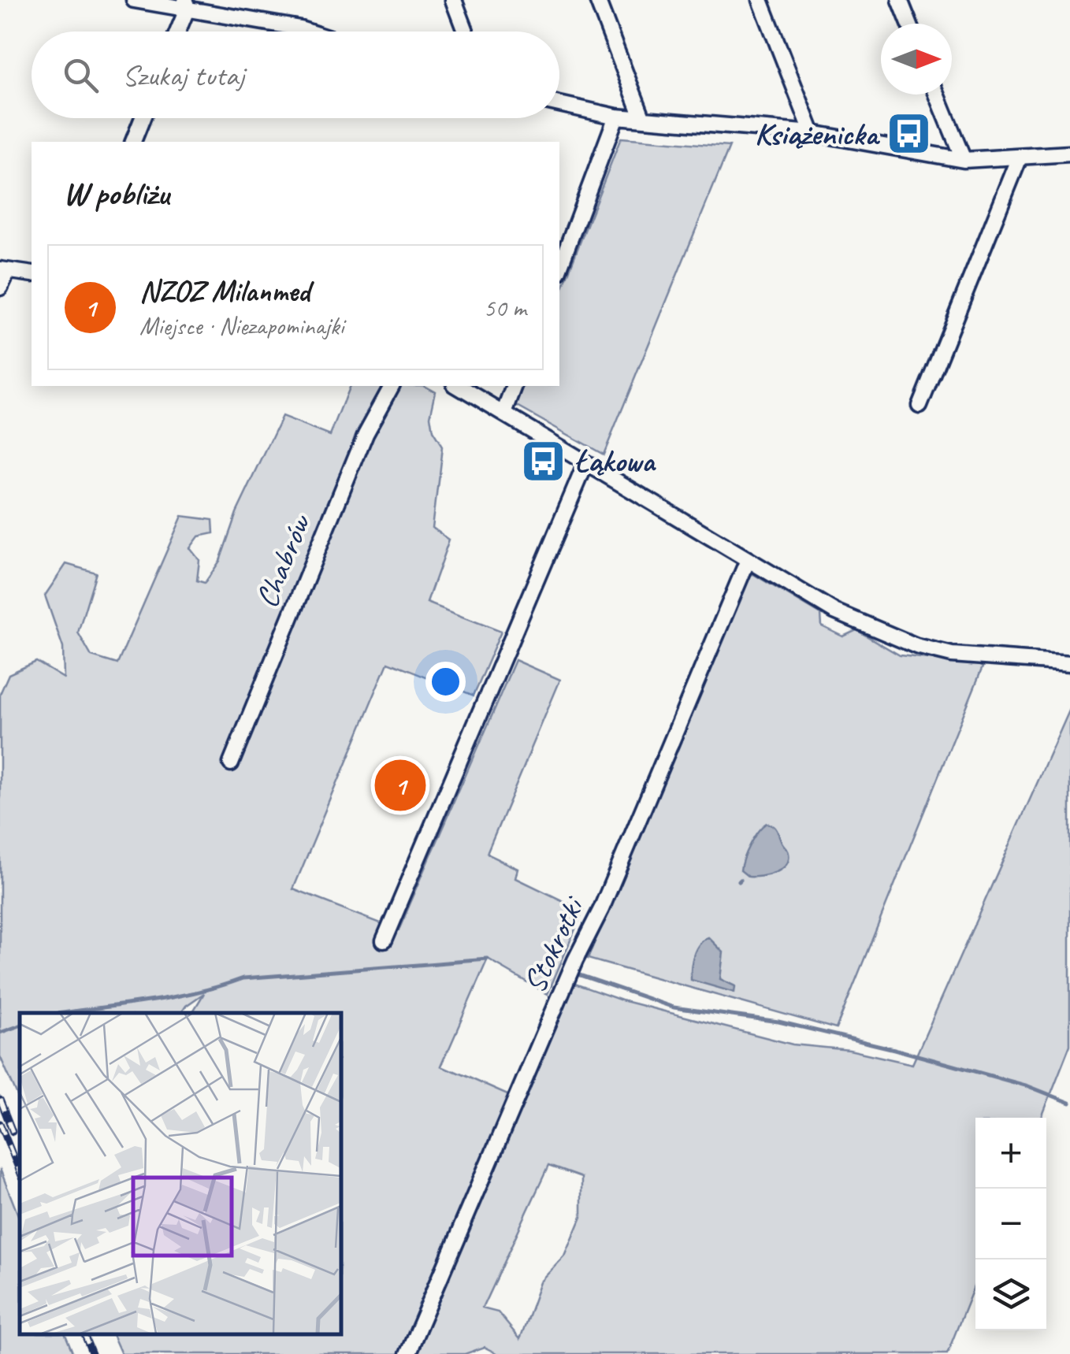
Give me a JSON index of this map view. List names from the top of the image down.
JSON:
{
  "streets": {
    "street": ["Chabrów", "Stokrotki"]
  },
  "places": {
    "bus stop": ["Książenicka", "Łąkowa"]
  },
  "north": "right",
  "page": {
    "search": "Szukaj tutaj",
    "heading": "W pobliżu",
    "list": [
      {
        "mark": "1",
        "name": "NZOZ Milanmed",
        "note": "Miejsce · Niezapominajki",
        "value": "50 m"
      }
    ],
    "pins": "1",
    "map_buttons": ["+", "−"]
  }
}
